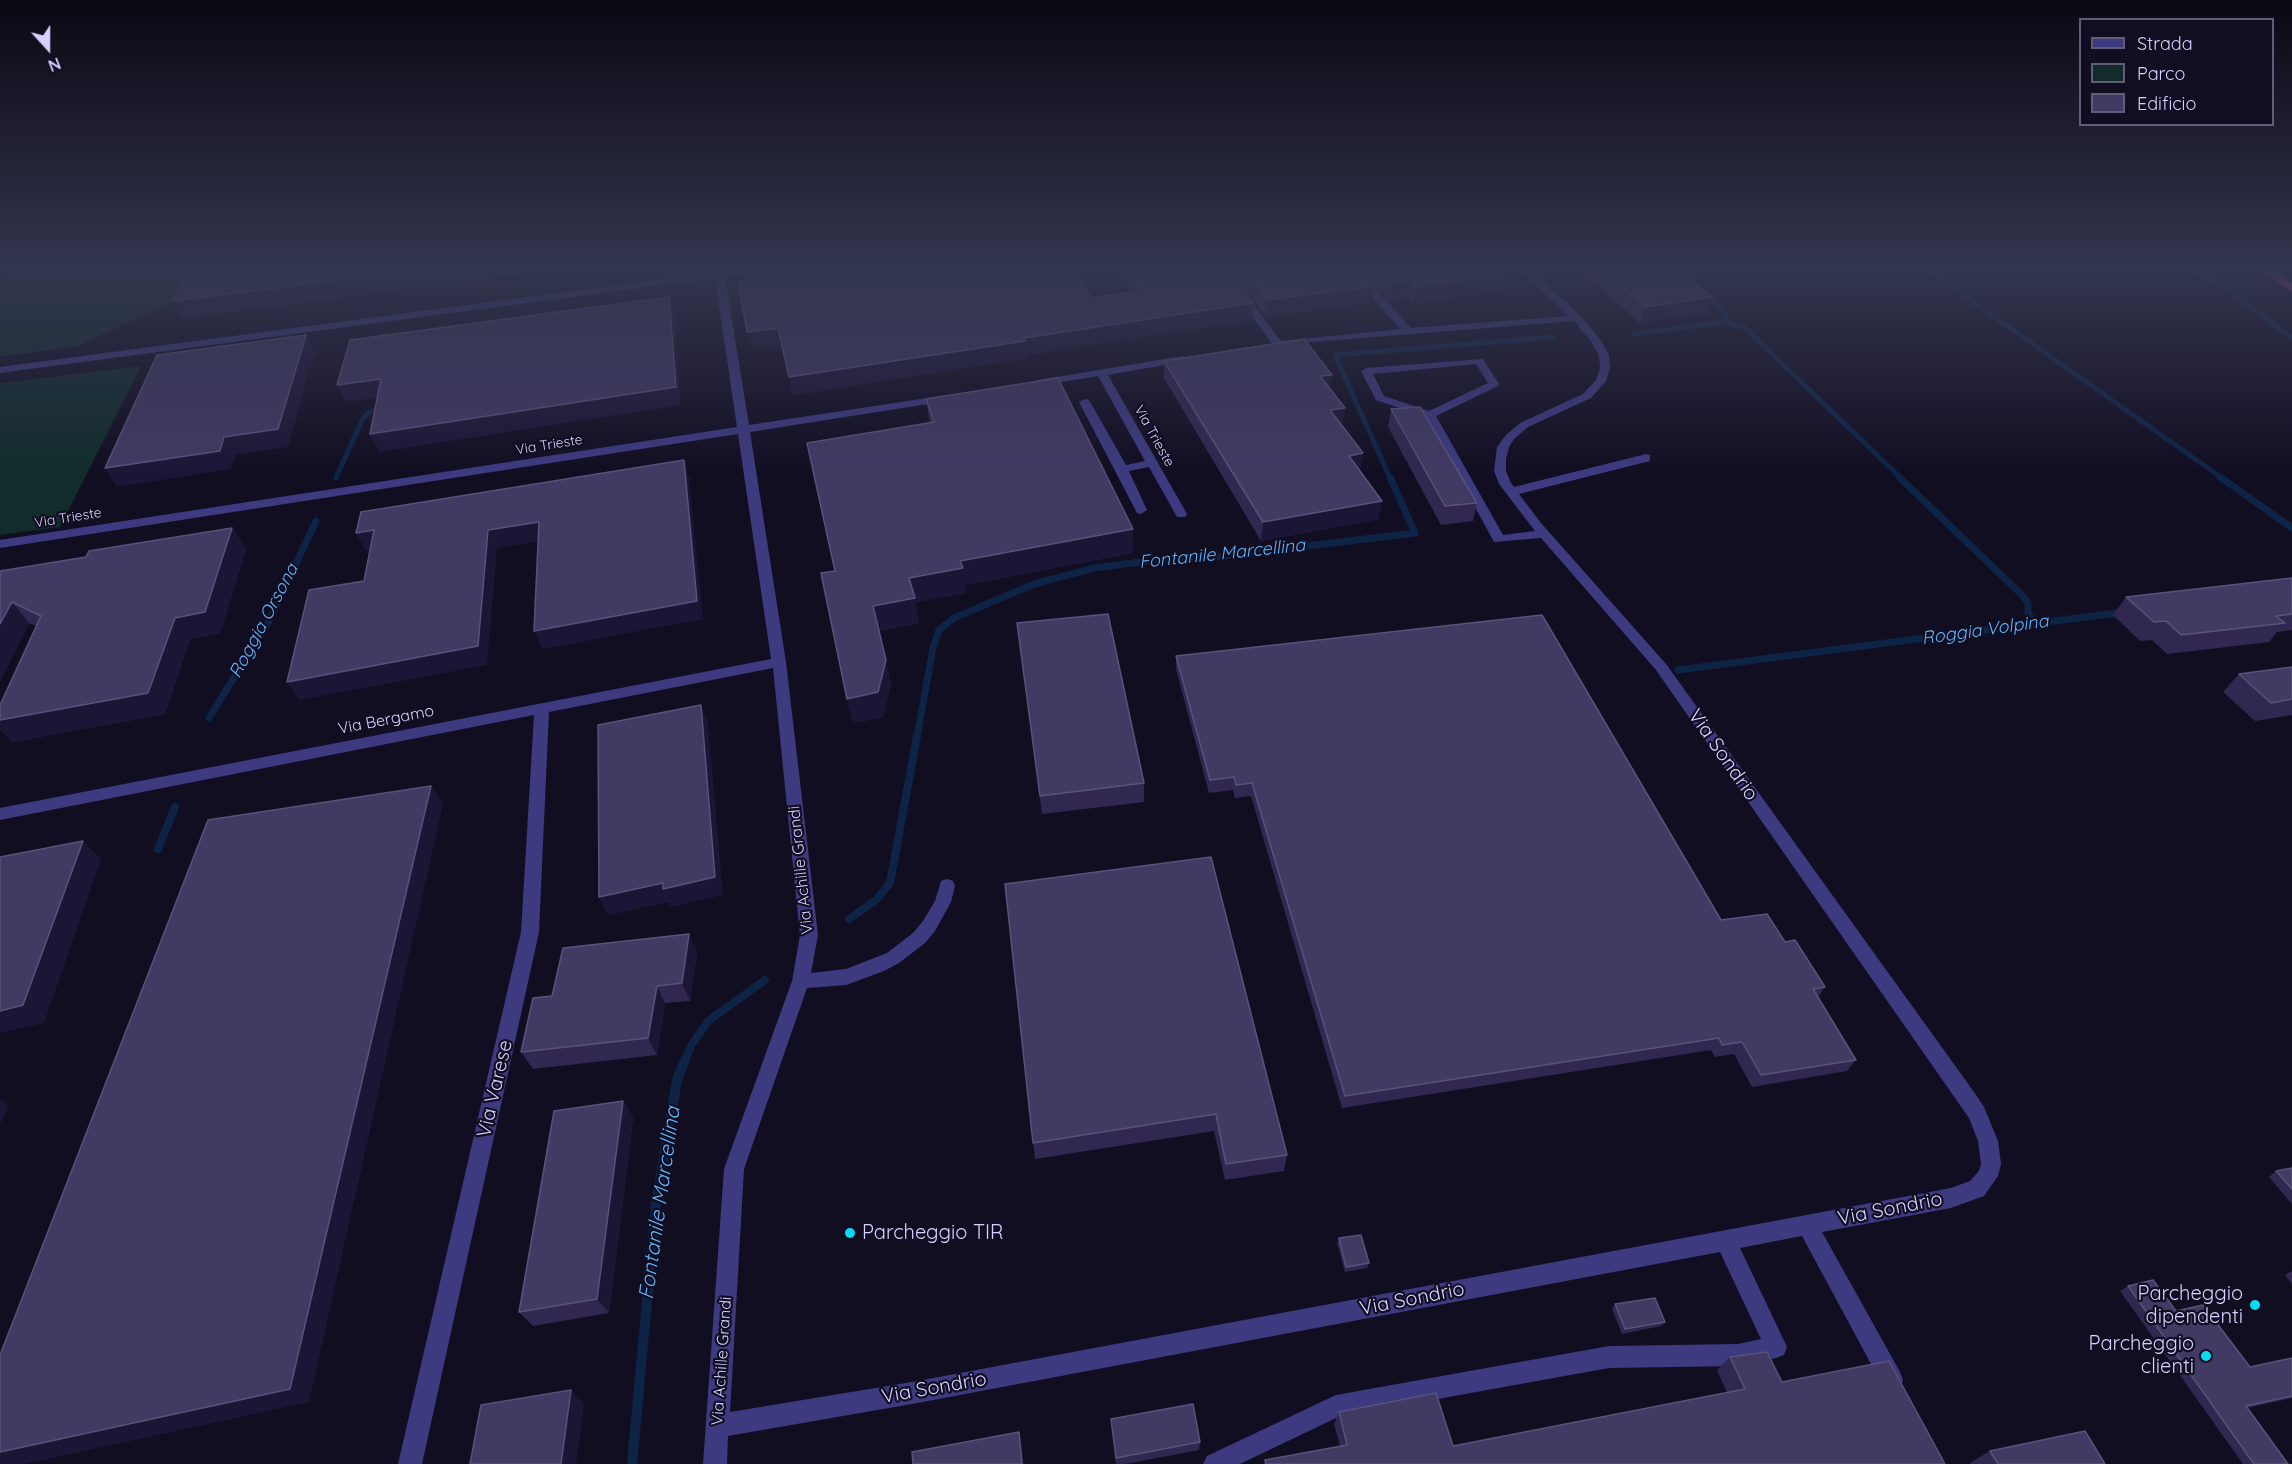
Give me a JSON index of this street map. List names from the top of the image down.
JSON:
{
  "streets": {
    "street": [
      "Via Trieste",
      "Via Bergamo",
      "Via Sondrio",
      "Via Achille Grandi",
      "Via Varese"
    ]
  },
  "crossings": [
    ["Via Trieste", "Via Achille Grandi"],
    ["Via Bergamo", "Via Achille Grandi"],
    ["Via Bergamo", "Via Varese"],
    ["Via Sondrio", "Via Achille Grandi"]
  ],
  "water": ["Fontanile Marcellina", "Roggia Orsona", "Roggia Volpina"],
  "places": ["Parcheggio TIR", "Parcheggio dipendenti", "Parcheggio clienti"],
  "legend": ["Strada", "Parco", "Edificio"],
  "north": "bottom"
}
